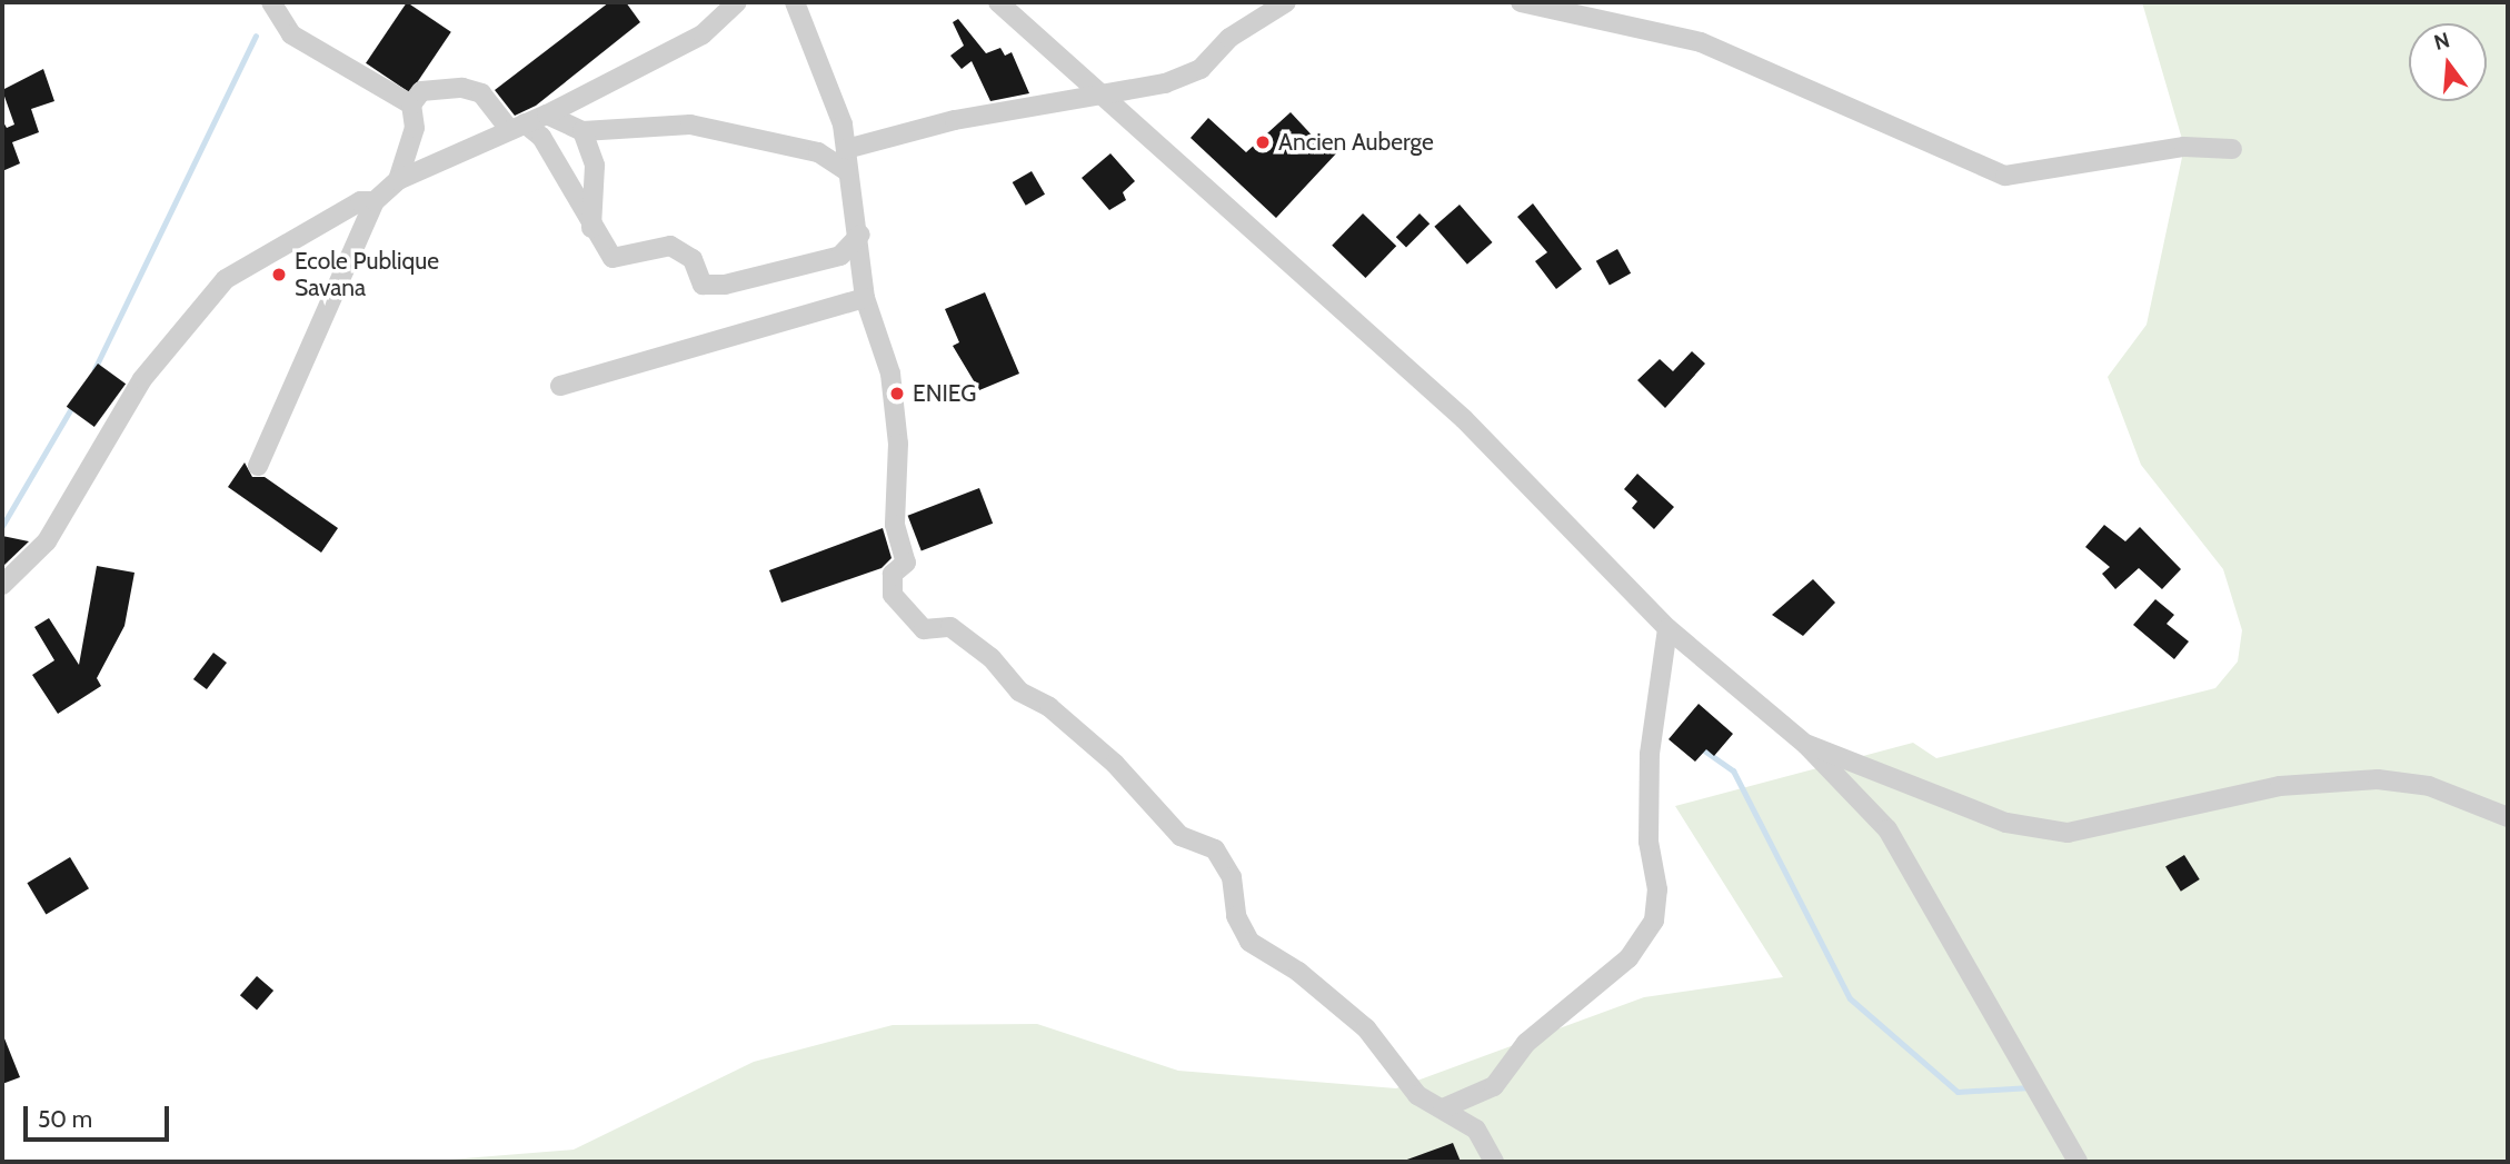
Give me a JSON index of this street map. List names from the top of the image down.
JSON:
{
  "places": ["Ancien Auberge", "Ecole Publique Savana", "ENIEG"],
  "scale_bar": "50 m",
  "north": "top"
}
